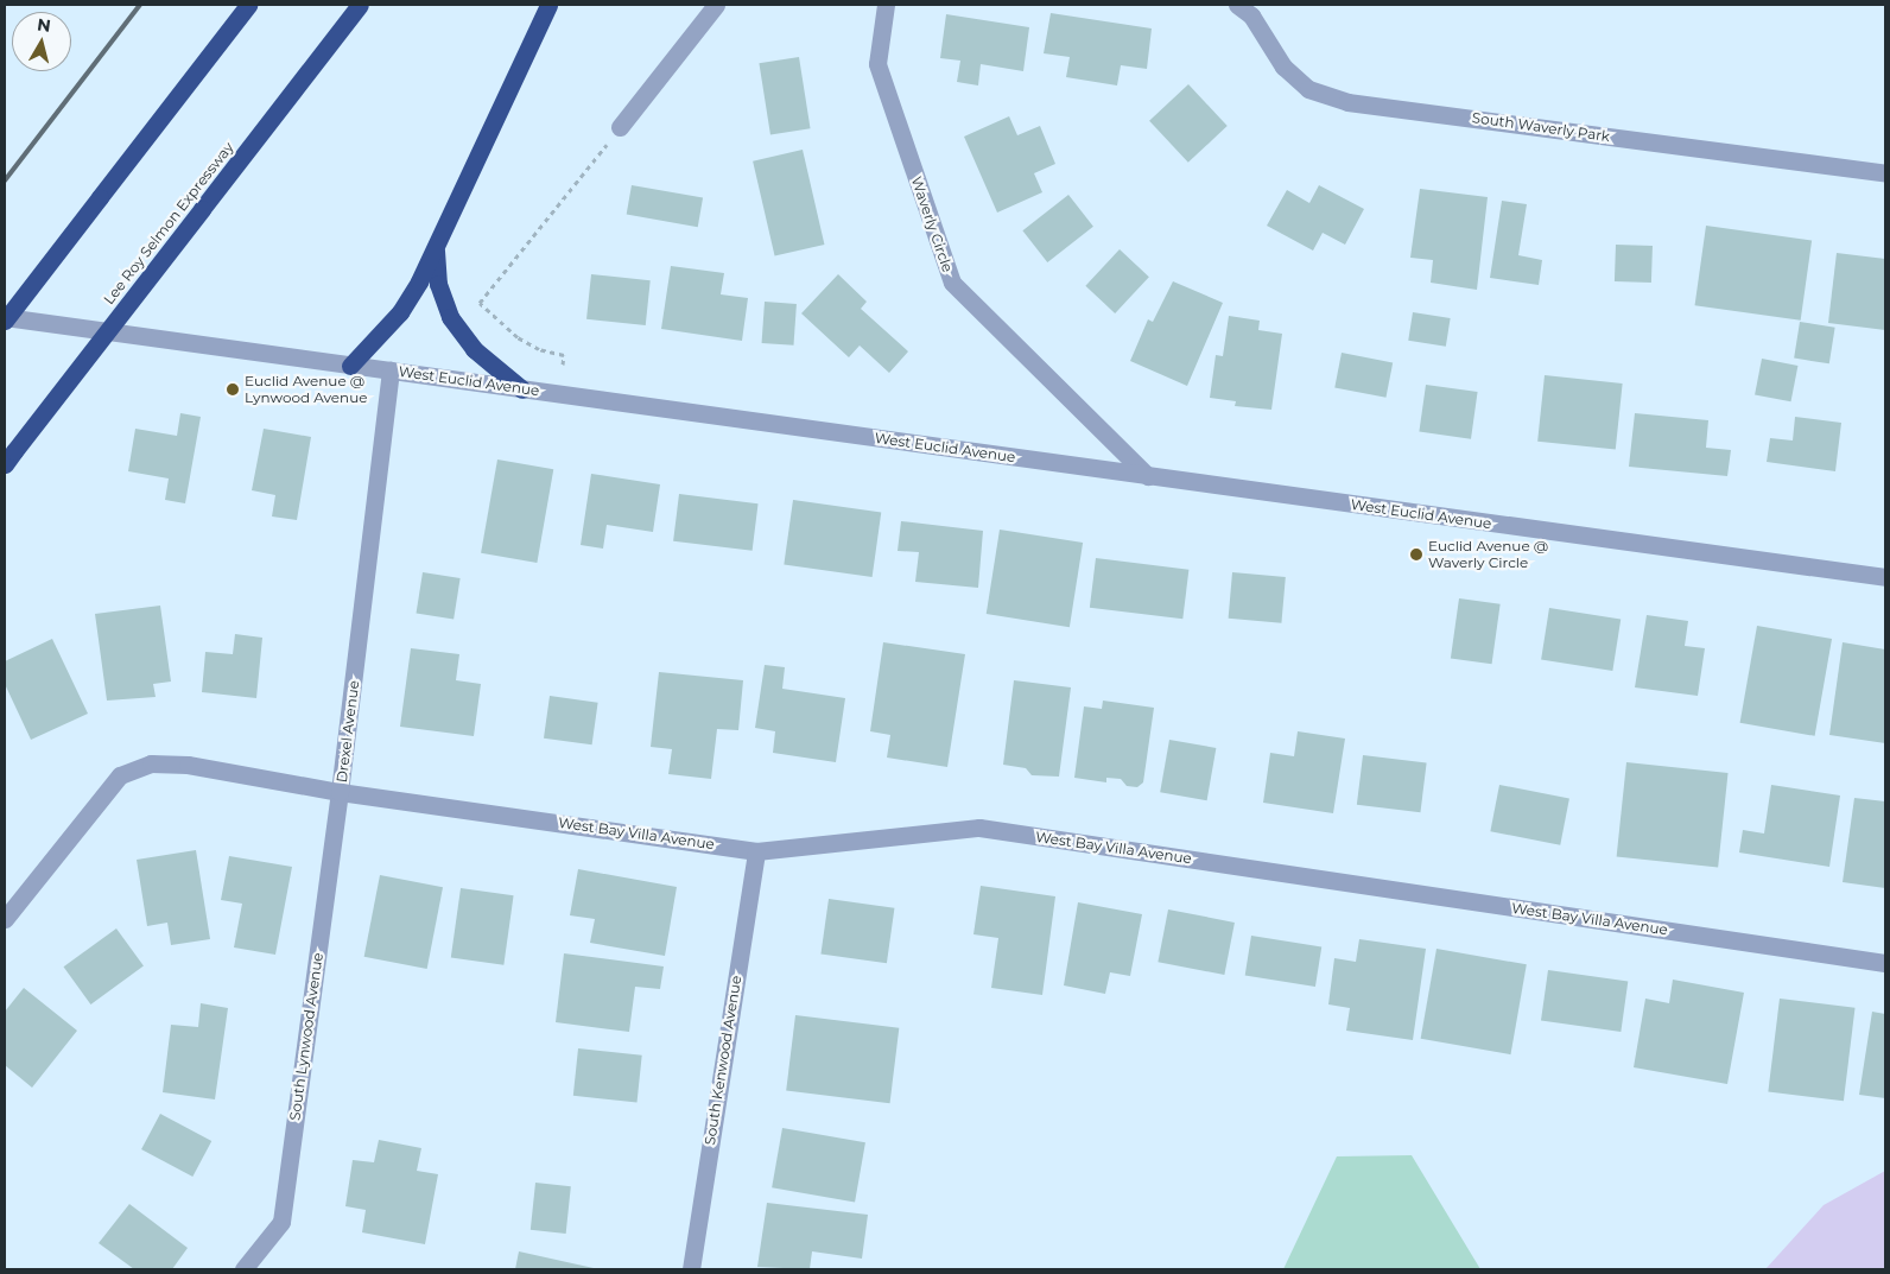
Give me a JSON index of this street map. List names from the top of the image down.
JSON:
{
  "streets": {
    "highway": ["Lee Roy Selmon Expressway"],
    "street": [
      "South Waverly Park",
      "Waverly Circle",
      "West Euclid Avenue",
      "Drexel Avenue",
      "West Bay Villa Avenue",
      "South Lynwood Avenue",
      "South Kenwood Avenue"
    ]
  },
  "crossings": [
    ["Waverly Circle", "West Euclid Avenue"],
    ["West Euclid Avenue", "Drexel Avenue"],
    ["Drexel Avenue", "West Bay Villa Avenue"],
    ["Drexel Avenue", "South Lynwood Avenue"],
    ["West Bay Villa Avenue", "South Lynwood Avenue"],
    ["West Bay Villa Avenue", "South Kenwood Avenue"]
  ],
  "places": ["Euclid Avenue @ Lynwood Avenue", "Euclid Avenue @ Waverly Circle"],
  "north": "top"
}
